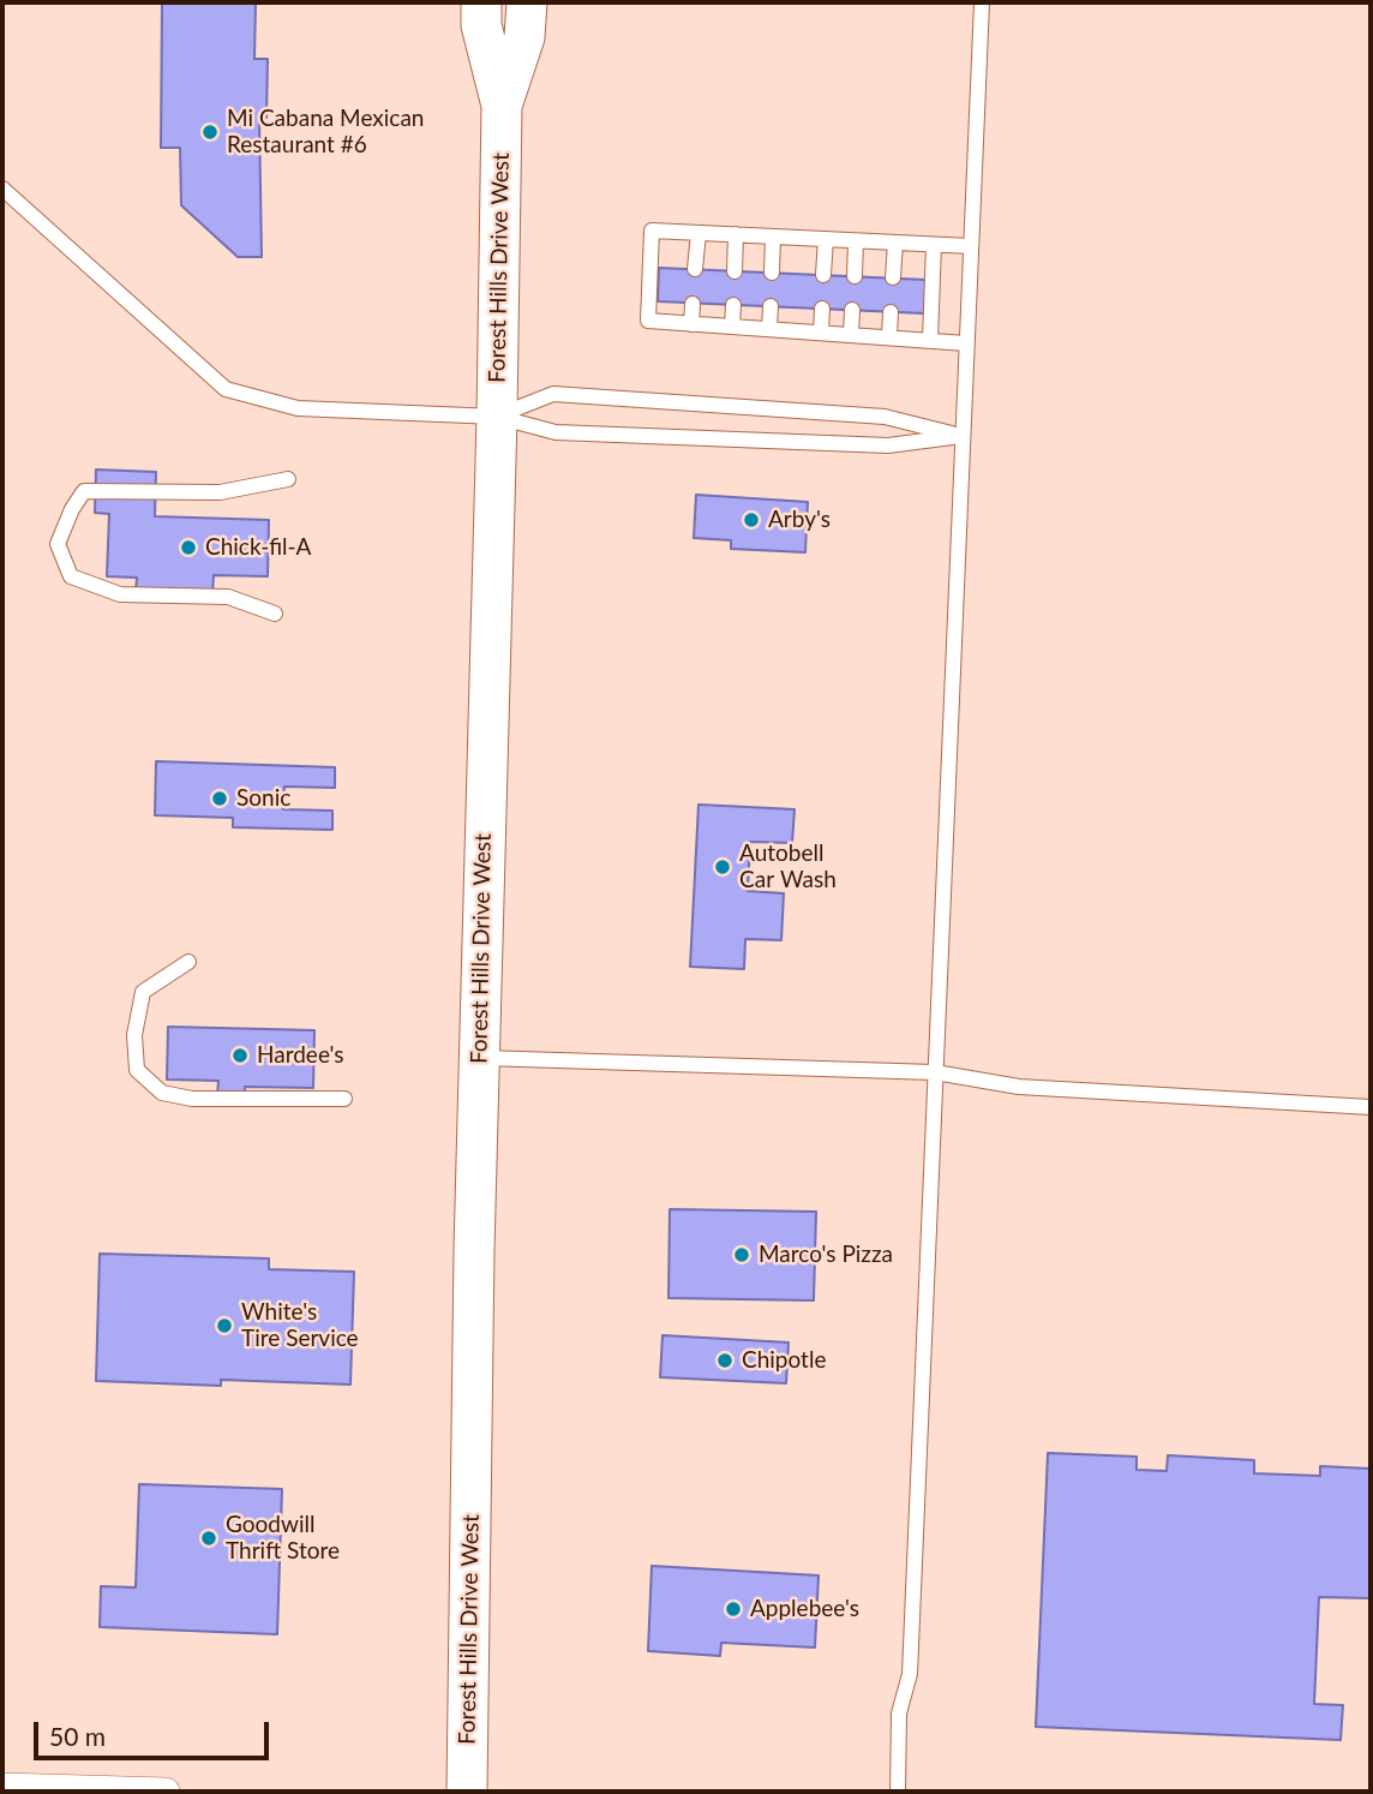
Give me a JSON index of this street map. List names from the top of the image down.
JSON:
{
  "streets": {
    "main road": ["Forest Hills Drive West"]
  },
  "places": [
    "Mi Cabana Mexican Restaurant #6",
    "Arby's",
    "Chick-fil-A",
    "Sonic",
    "Autobell Car Wash",
    "Hardee's",
    "Marco's Pizza",
    "White's Tire Service",
    "Chipotle",
    "Goodwill Thrift Store",
    "Applebee's"
  ],
  "scale_bar": "50 m"
}
